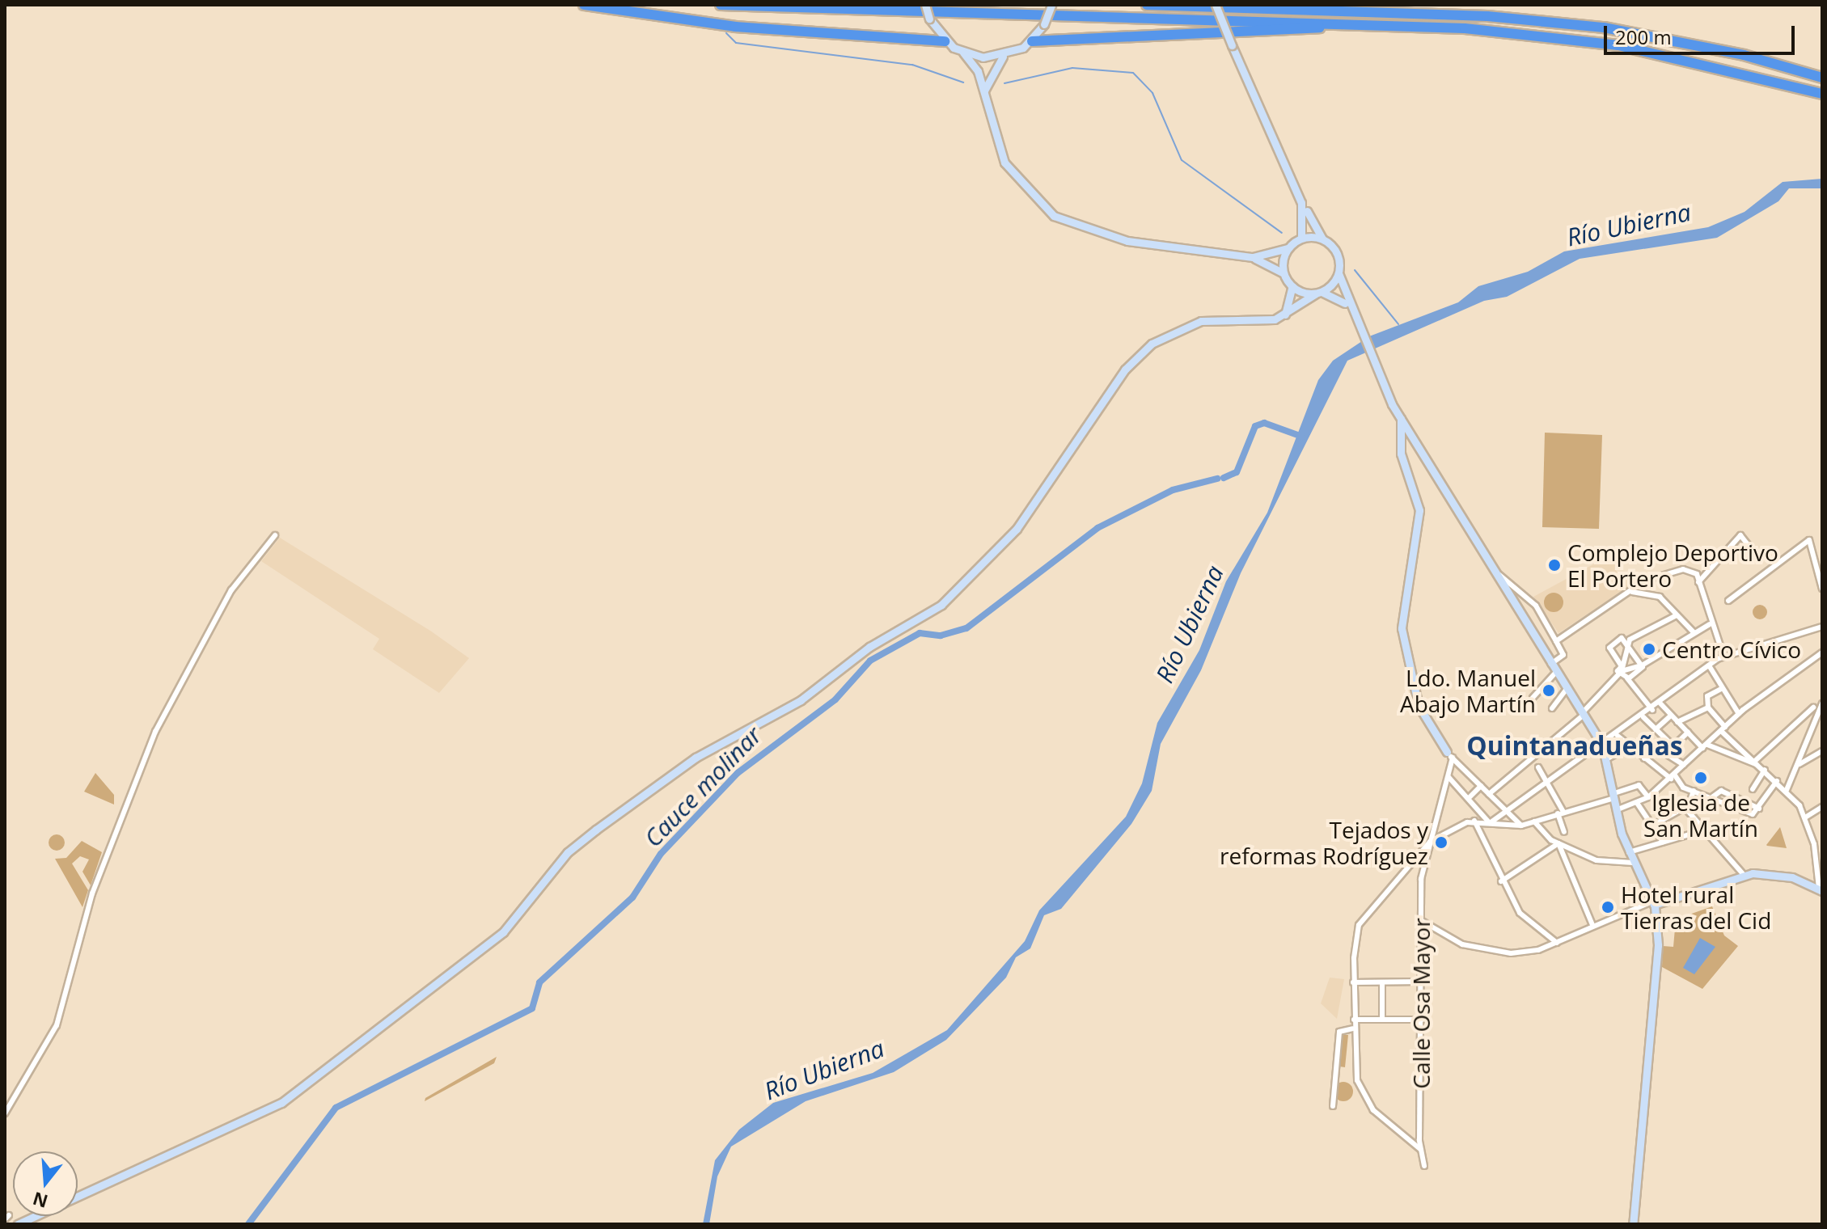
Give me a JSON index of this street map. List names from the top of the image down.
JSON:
{
  "streets": {
    "street": ["Calle Osa Mayor"]
  },
  "districts": ["Quintanadueñas"],
  "water": ["Río Ubierna", "Cauce molinar"],
  "places": [
    "Complejo Deportivo El Portero",
    "Centro Cívico",
    "Ldo. Manuel Abajo Martín",
    "Iglesia de San Martín",
    "Tejados y reformas Rodríguez",
    "Hotel rural Tierras del Cid"
  ],
  "scale_bar": "200 m",
  "north": "bottom"
}
